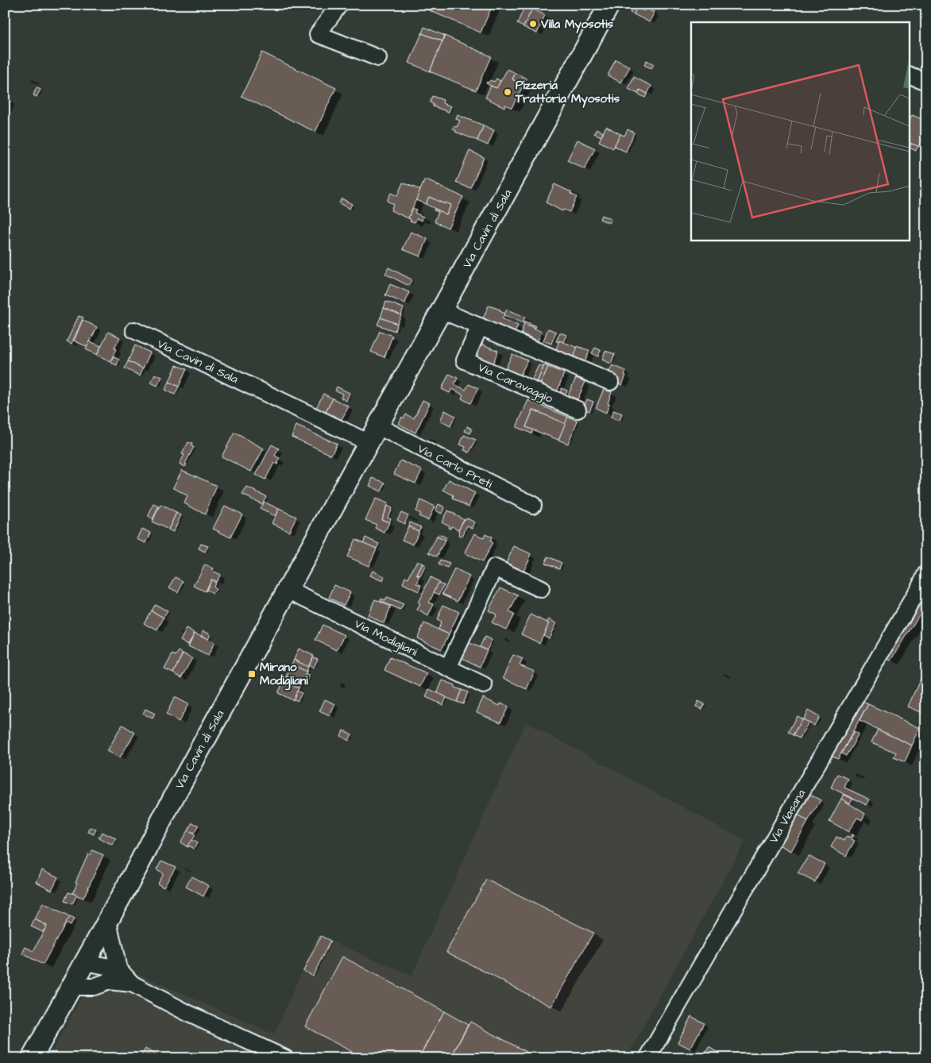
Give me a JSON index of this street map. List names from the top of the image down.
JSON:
{
  "streets": {
    "main road": ["Via Cavin di Sala"],
    "street": [
      "Via Caravaggio",
      "Via Carlo Preti",
      "Via Modigliani",
      "Via Viasana"
    ]
  },
  "crossings": [
    ["Via Cavin di Sala", "Via Carlo Preti"],
    ["Via Cavin di Sala", "Via Modigliani"]
  ],
  "places": {
    "other": ["Villa Myosotis", "Pizzeria Trattoria Myosotis"],
    "transit": ["Mirano Modigliani"]
  }
}
